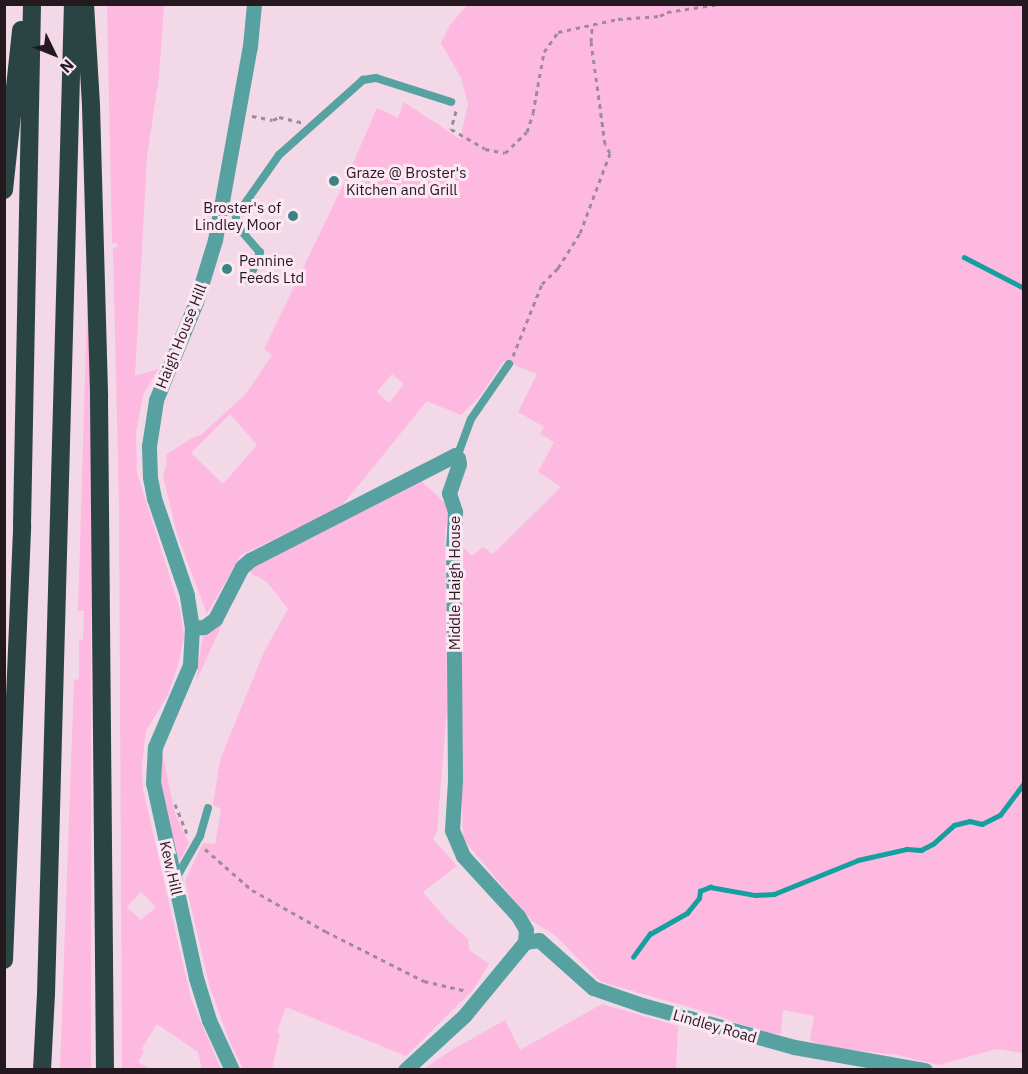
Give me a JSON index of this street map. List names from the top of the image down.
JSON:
{
  "streets": {
    "street": [
      "Haigh House Hill",
      "Middle Haigh House",
      "Kew Hill",
      "Lindley Road"
    ]
  },
  "crossings": [
    ["Haigh House Hill", "Kew Hill"],
    ["Middle Haigh House", "Lindley Road"]
  ],
  "places": ["Graze @ Broster's Kitchen and Grill", "Broster's of Lindley Moor", "Pennine Feeds Ltd"],
  "north": "bottom right"
}
